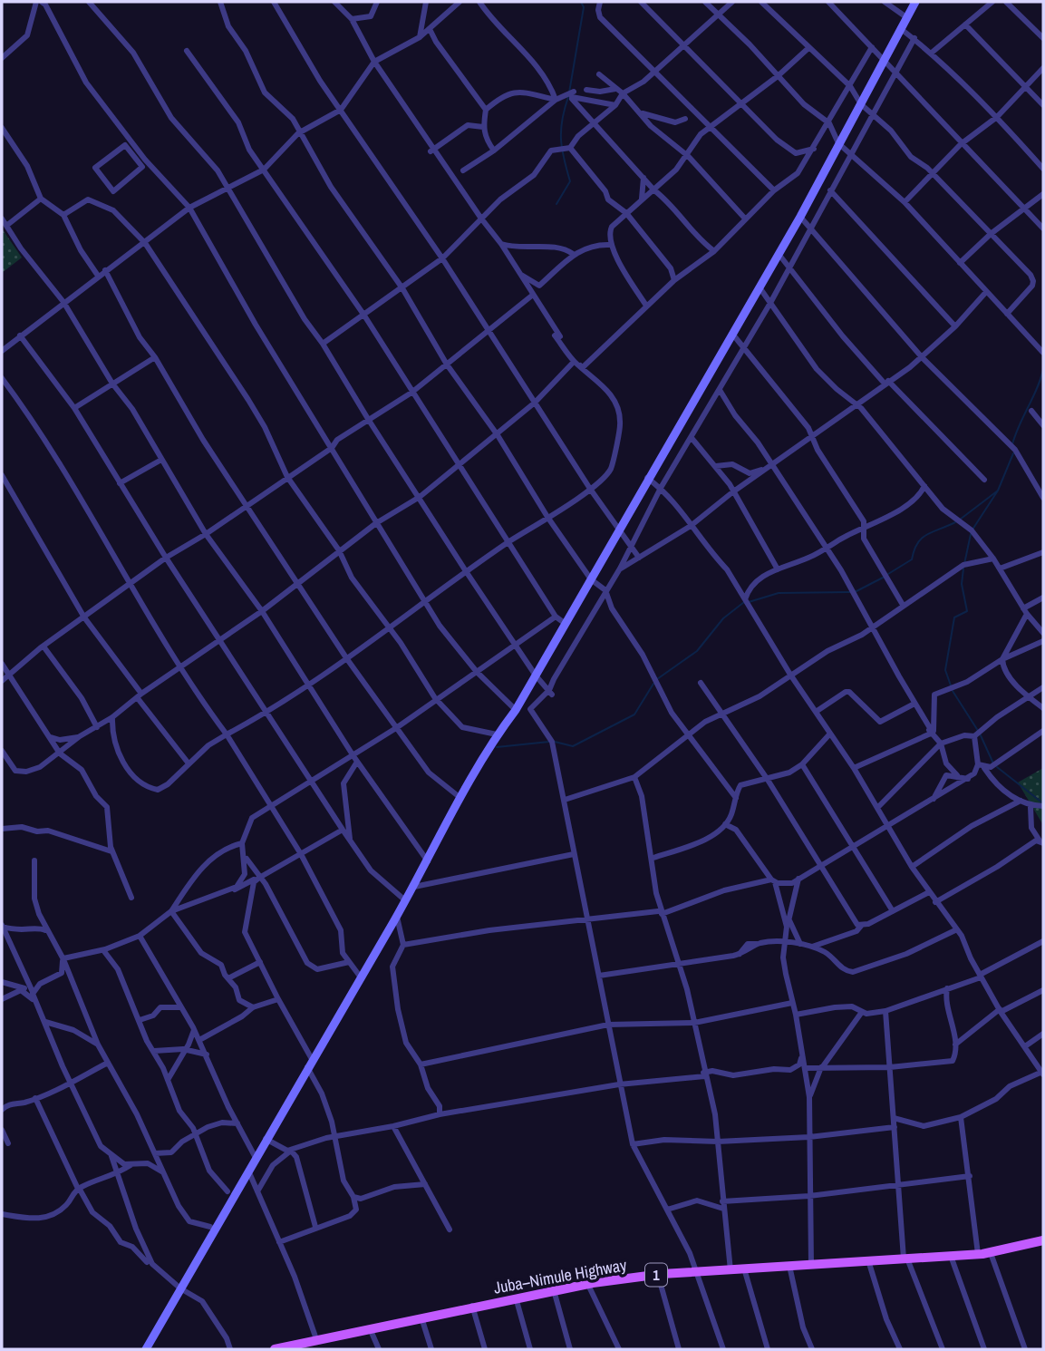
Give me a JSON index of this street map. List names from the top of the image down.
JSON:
{
  "streets": {
    "main road": ["1", "Juba–Nimule Highway"]
  }
}
